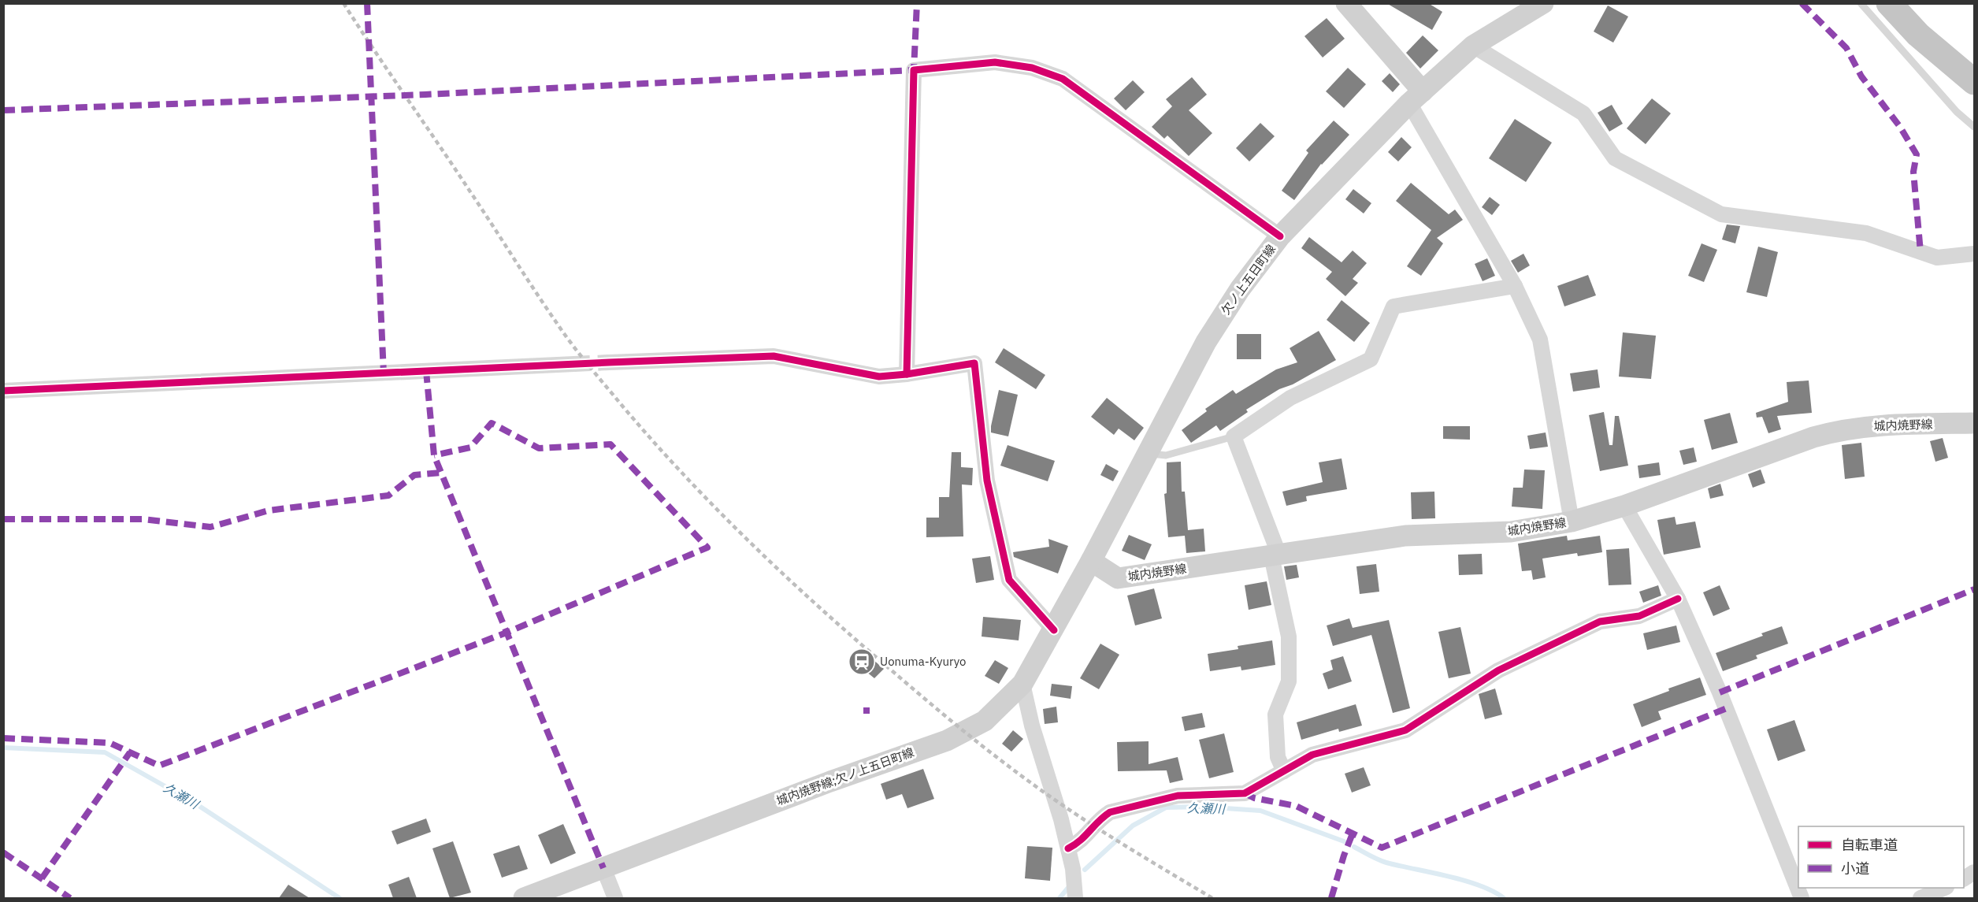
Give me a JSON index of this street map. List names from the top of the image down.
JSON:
{
  "streets": {
    "main road": ["欠ノ上五日町線", "城内焼野線", "城内焼野線;欠ノ上五日町線"]
  },
  "crossings": [
    ["欠ノ上五日町線", "城内焼野線"],
    ["欠ノ上五日町線", "城内焼野線;欠ノ上五日町線"],
    ["城内焼野線", "城内焼野線;欠ノ上五日町線"]
  ],
  "water": ["久瀬川"],
  "places": {
    "station": ["Uonuma-Kyuryo"]
  },
  "legend": ["自転車道", "小道"]
}
